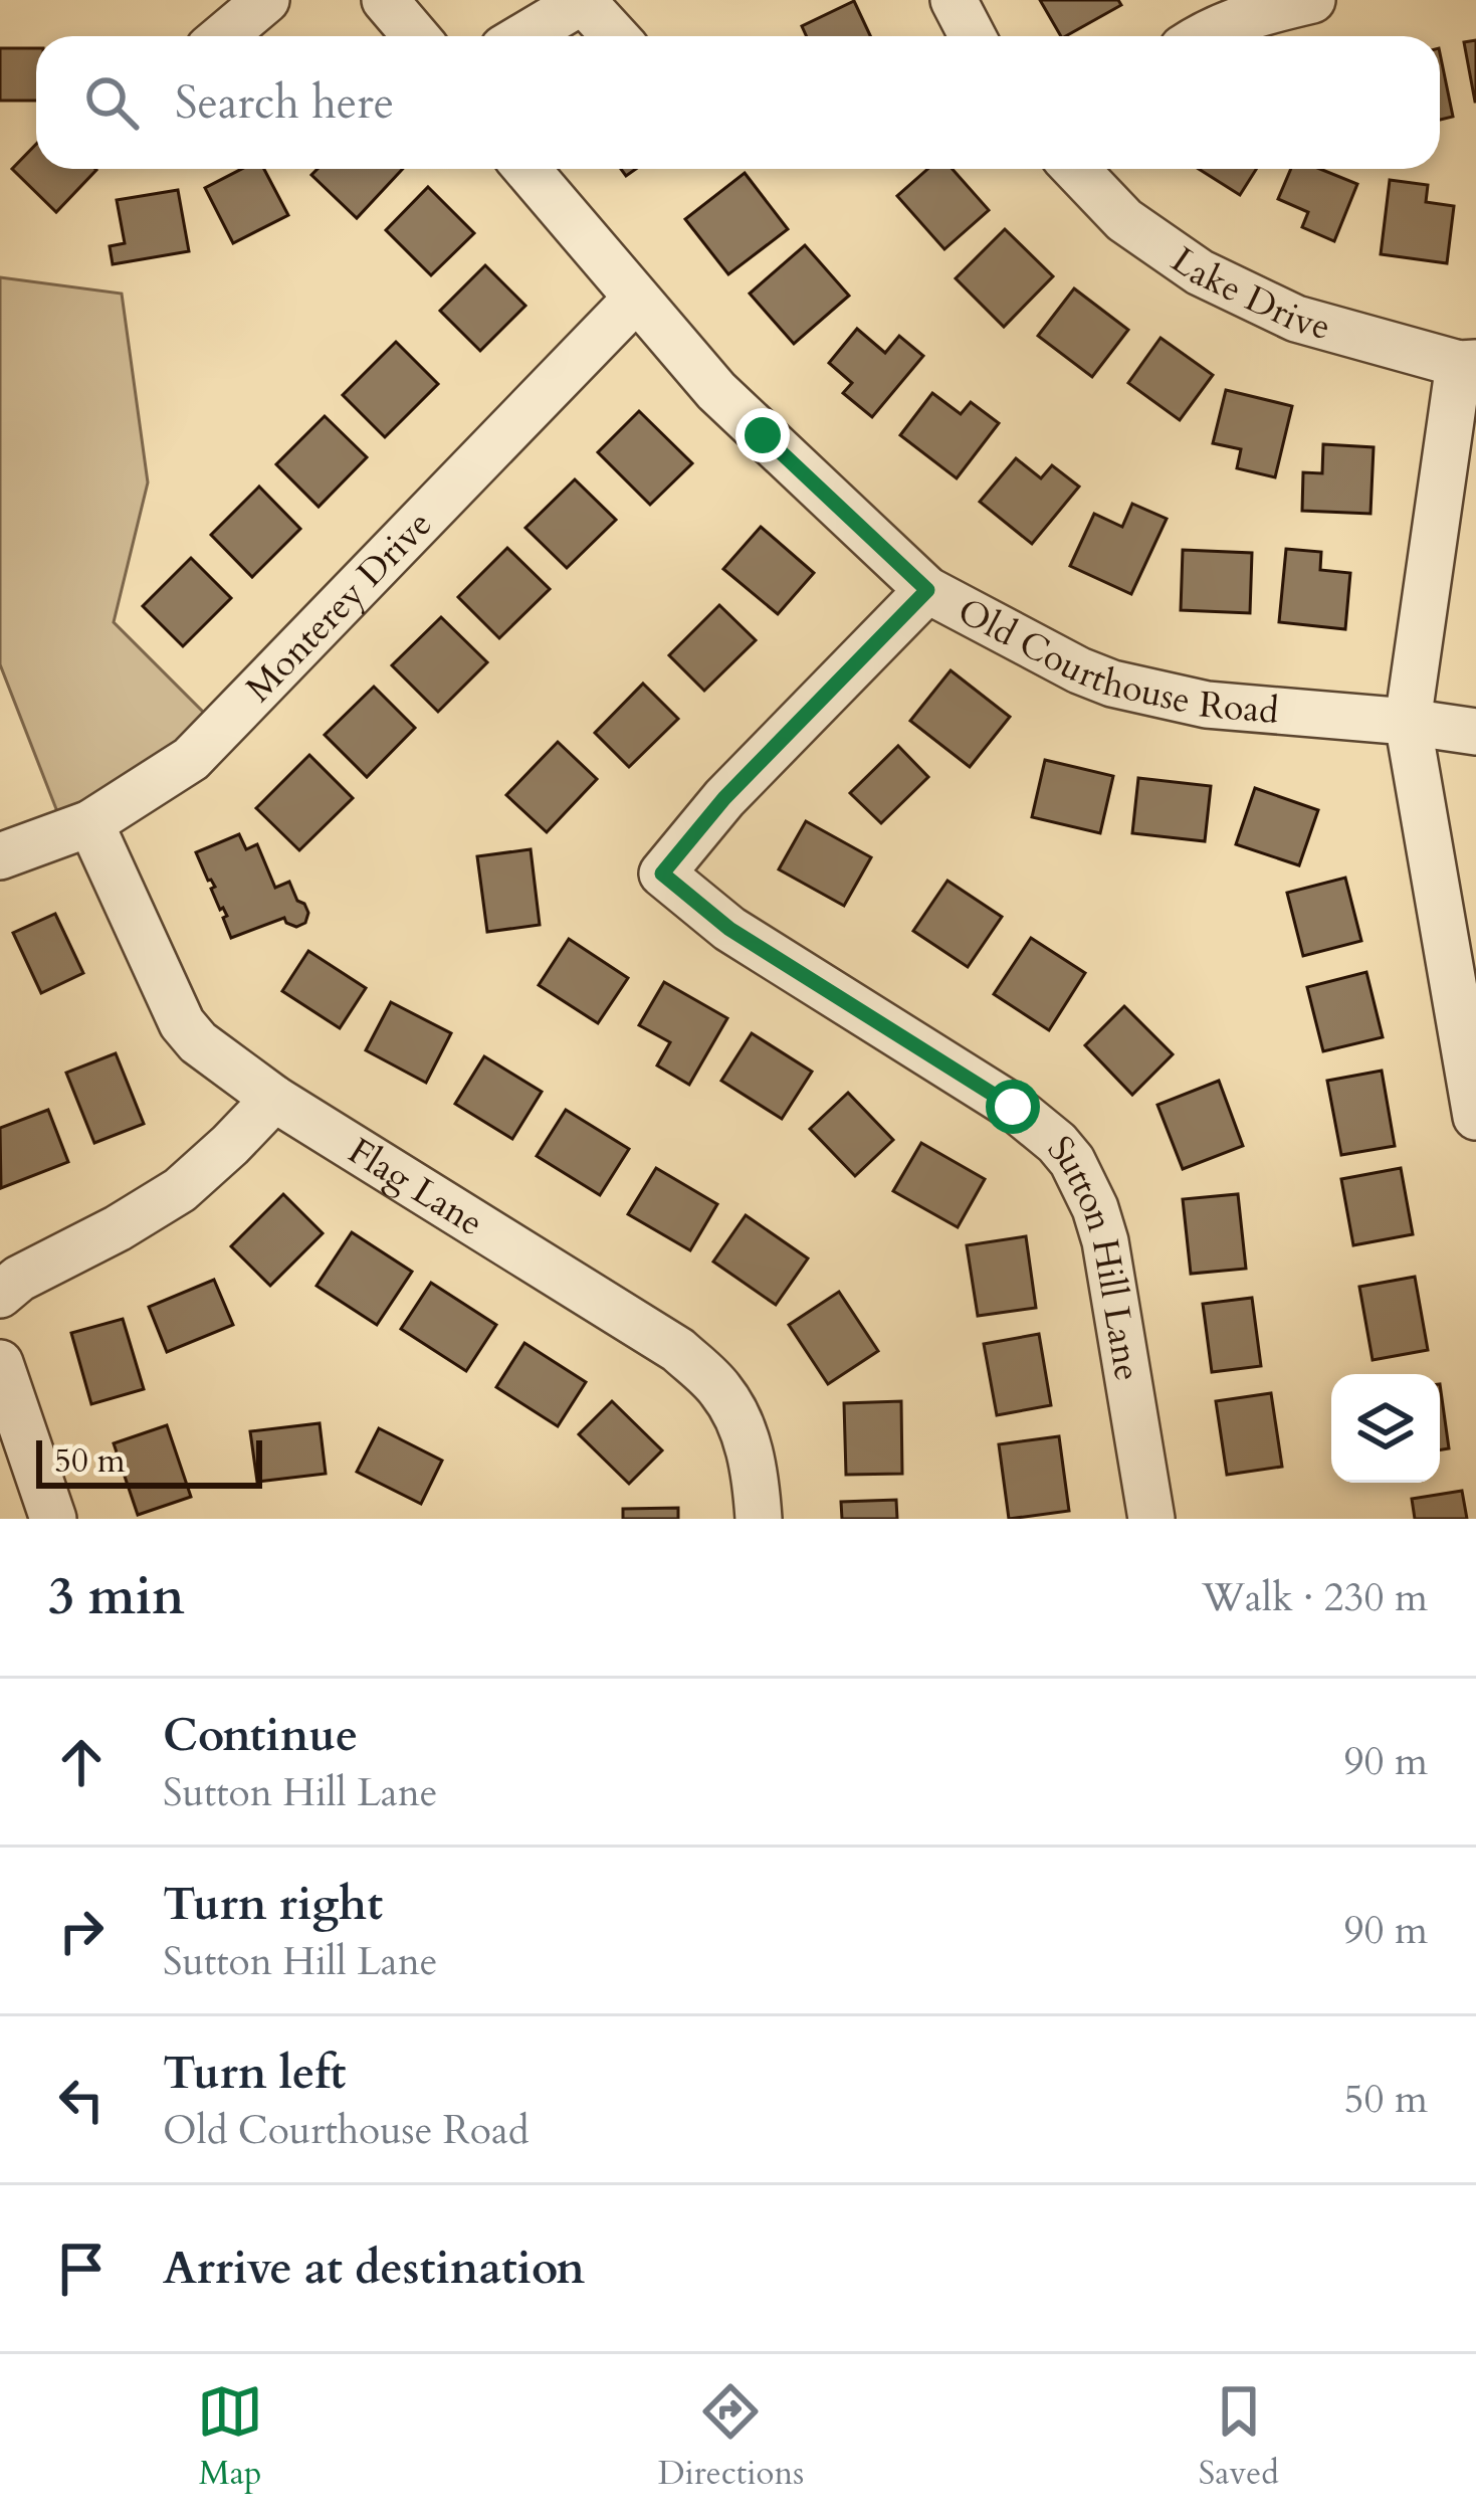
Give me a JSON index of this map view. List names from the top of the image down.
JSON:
{
  "streets": {
    "street": [
      "Lake Drive",
      "Monterey Drive",
      "Old Courthouse Road",
      "Flag Lane",
      "Sutton Hill Lane"
    ]
  },
  "crossings": [
    ["Monterey Drive", "Old Courthouse Road"],
    ["Monterey Drive", "Flag Lane"],
    ["Old Courthouse Road", "Sutton Hill Lane"]
  ],
  "scale_bar": "50 m",
  "page": {
    "search": "Search here",
    "scale": "50 m",
    "heading": ["3 min", "Walk · 230 m"],
    "list": [
      ["Continue", "Sutton Hill Lane", "90 m"],
      ["Turn right", "Sutton Hill Lane", "90 m"],
      ["Turn left", "Old Courthouse Road", "50 m"],
      "Arrive at destination"
    ],
    "nav": ["Map", "Directions", "Saved"]
  }
}
